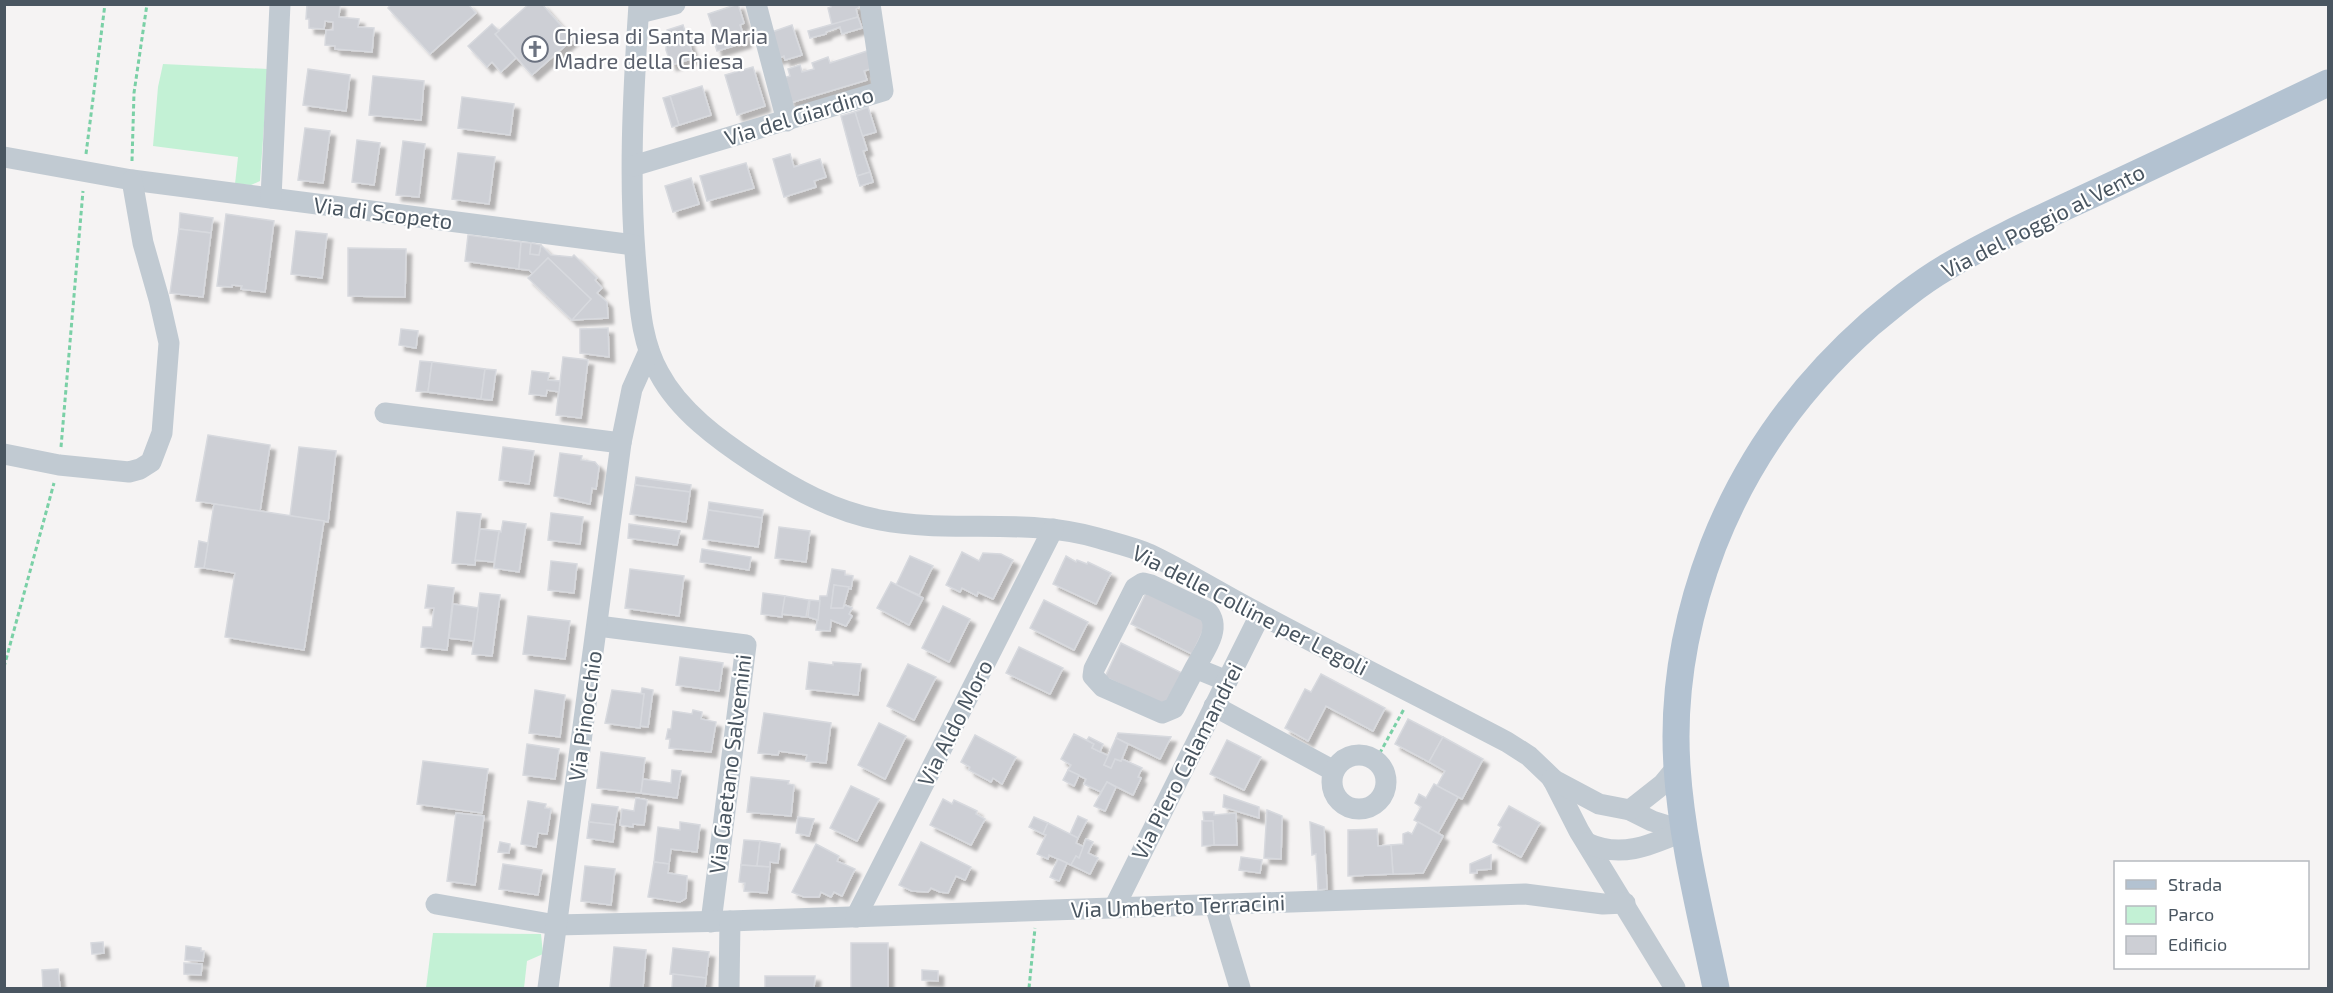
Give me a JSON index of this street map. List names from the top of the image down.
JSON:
{
  "streets": {
    "main road": ["Via del Poggio al Vento"],
    "street": [
      "Via del Giardino",
      "Via di Scopeto",
      "Via delle Colline per Legoli",
      "Via Pinocchio",
      "Via Aldo Moro",
      "Via Piero Calamandrei",
      "Via Gaetano Salvemini",
      "Via Umberto Terracini"
    ]
  },
  "crossings": [
    ["Via del Giardino", "Via delle Colline per Legoli"],
    ["Via di Scopeto", "Via delle Colline per Legoli"],
    ["Via delle Colline per Legoli", "Via Pinocchio"],
    ["Via delle Colline per Legoli", "Via Aldo Moro"],
    ["Via delle Colline per Legoli", "Via Piero Calamandrei"],
    ["Via Pinocchio", "Via Gaetano Salvemini"],
    ["Via Pinocchio", "Via Umberto Terracini"],
    ["Via Aldo Moro", "Via Umberto Terracini"],
    ["Via Piero Calamandrei", "Via Umberto Terracini"],
    ["Via Gaetano Salvemini", "Via Umberto Terracini"]
  ],
  "places": {
    "church": ["Chiesa di Santa Maria Madre della Chiesa"]
  },
  "legend": ["Strada", "Parco", "Edificio"]
}
